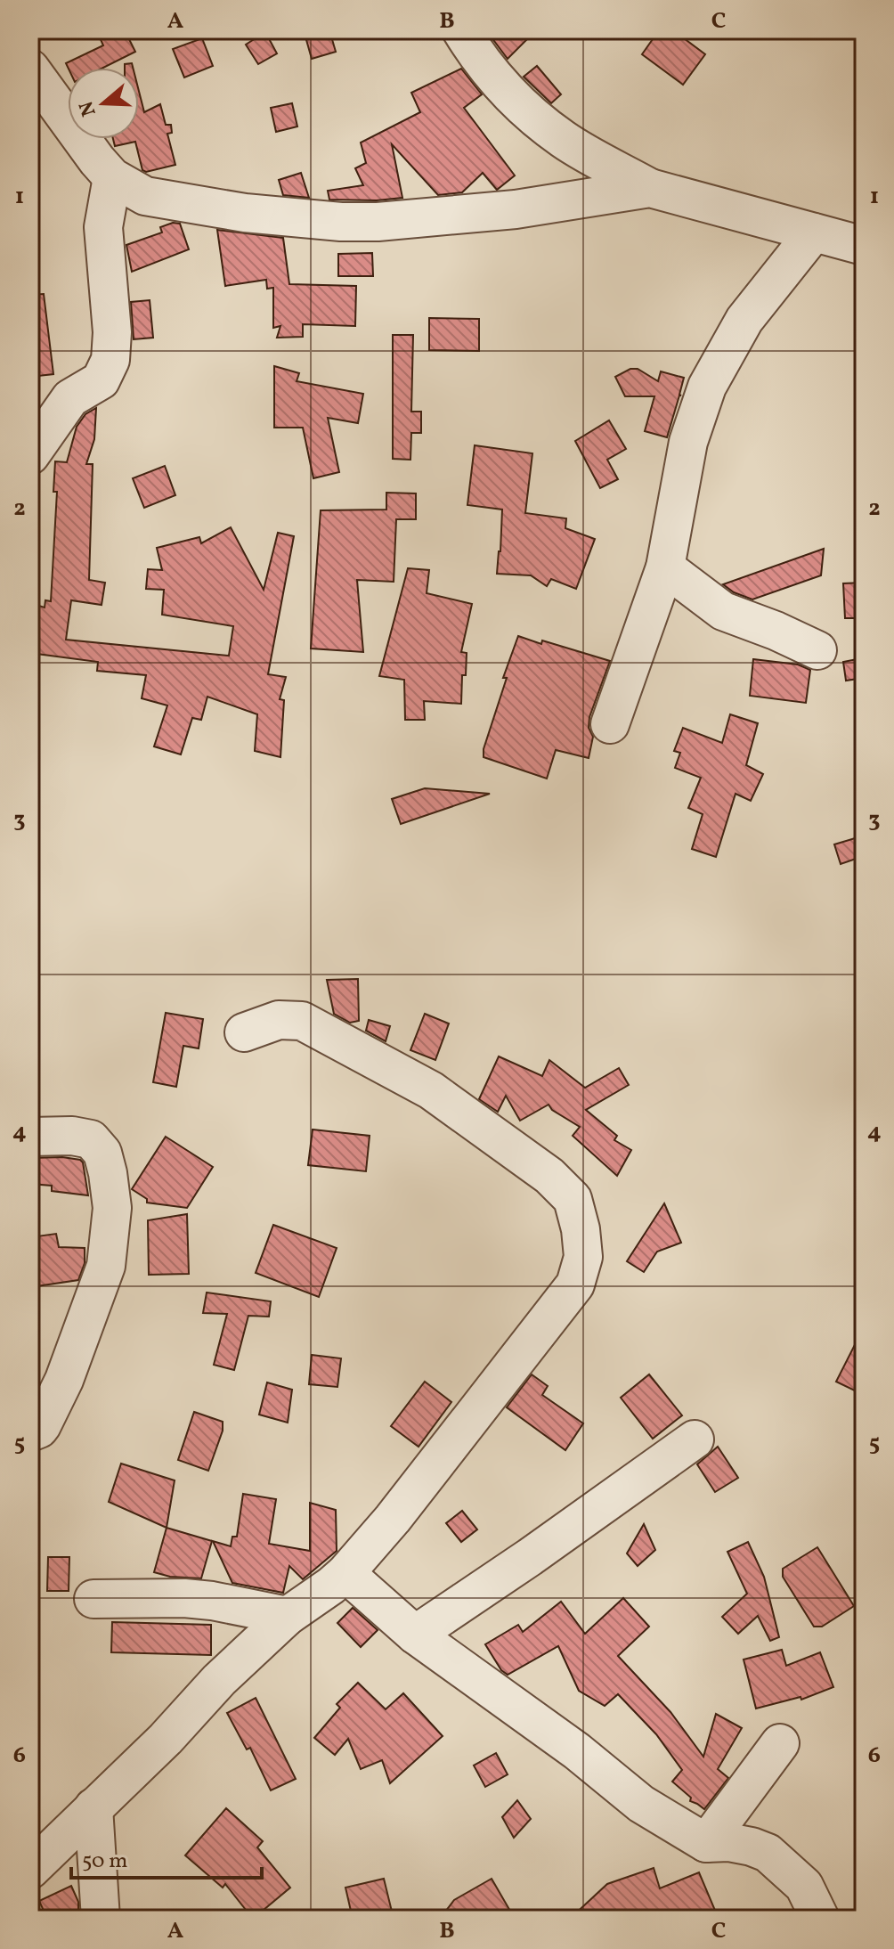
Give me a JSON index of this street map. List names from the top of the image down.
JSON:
{
  "scale_bar": "50 m",
  "north": "left",
  "grid": {
    "columns": ["A", "B", "C"],
    "rows": [
      "1",
      "2",
      "3",
      "4",
      "5",
      "6"
    ]
  }
}
